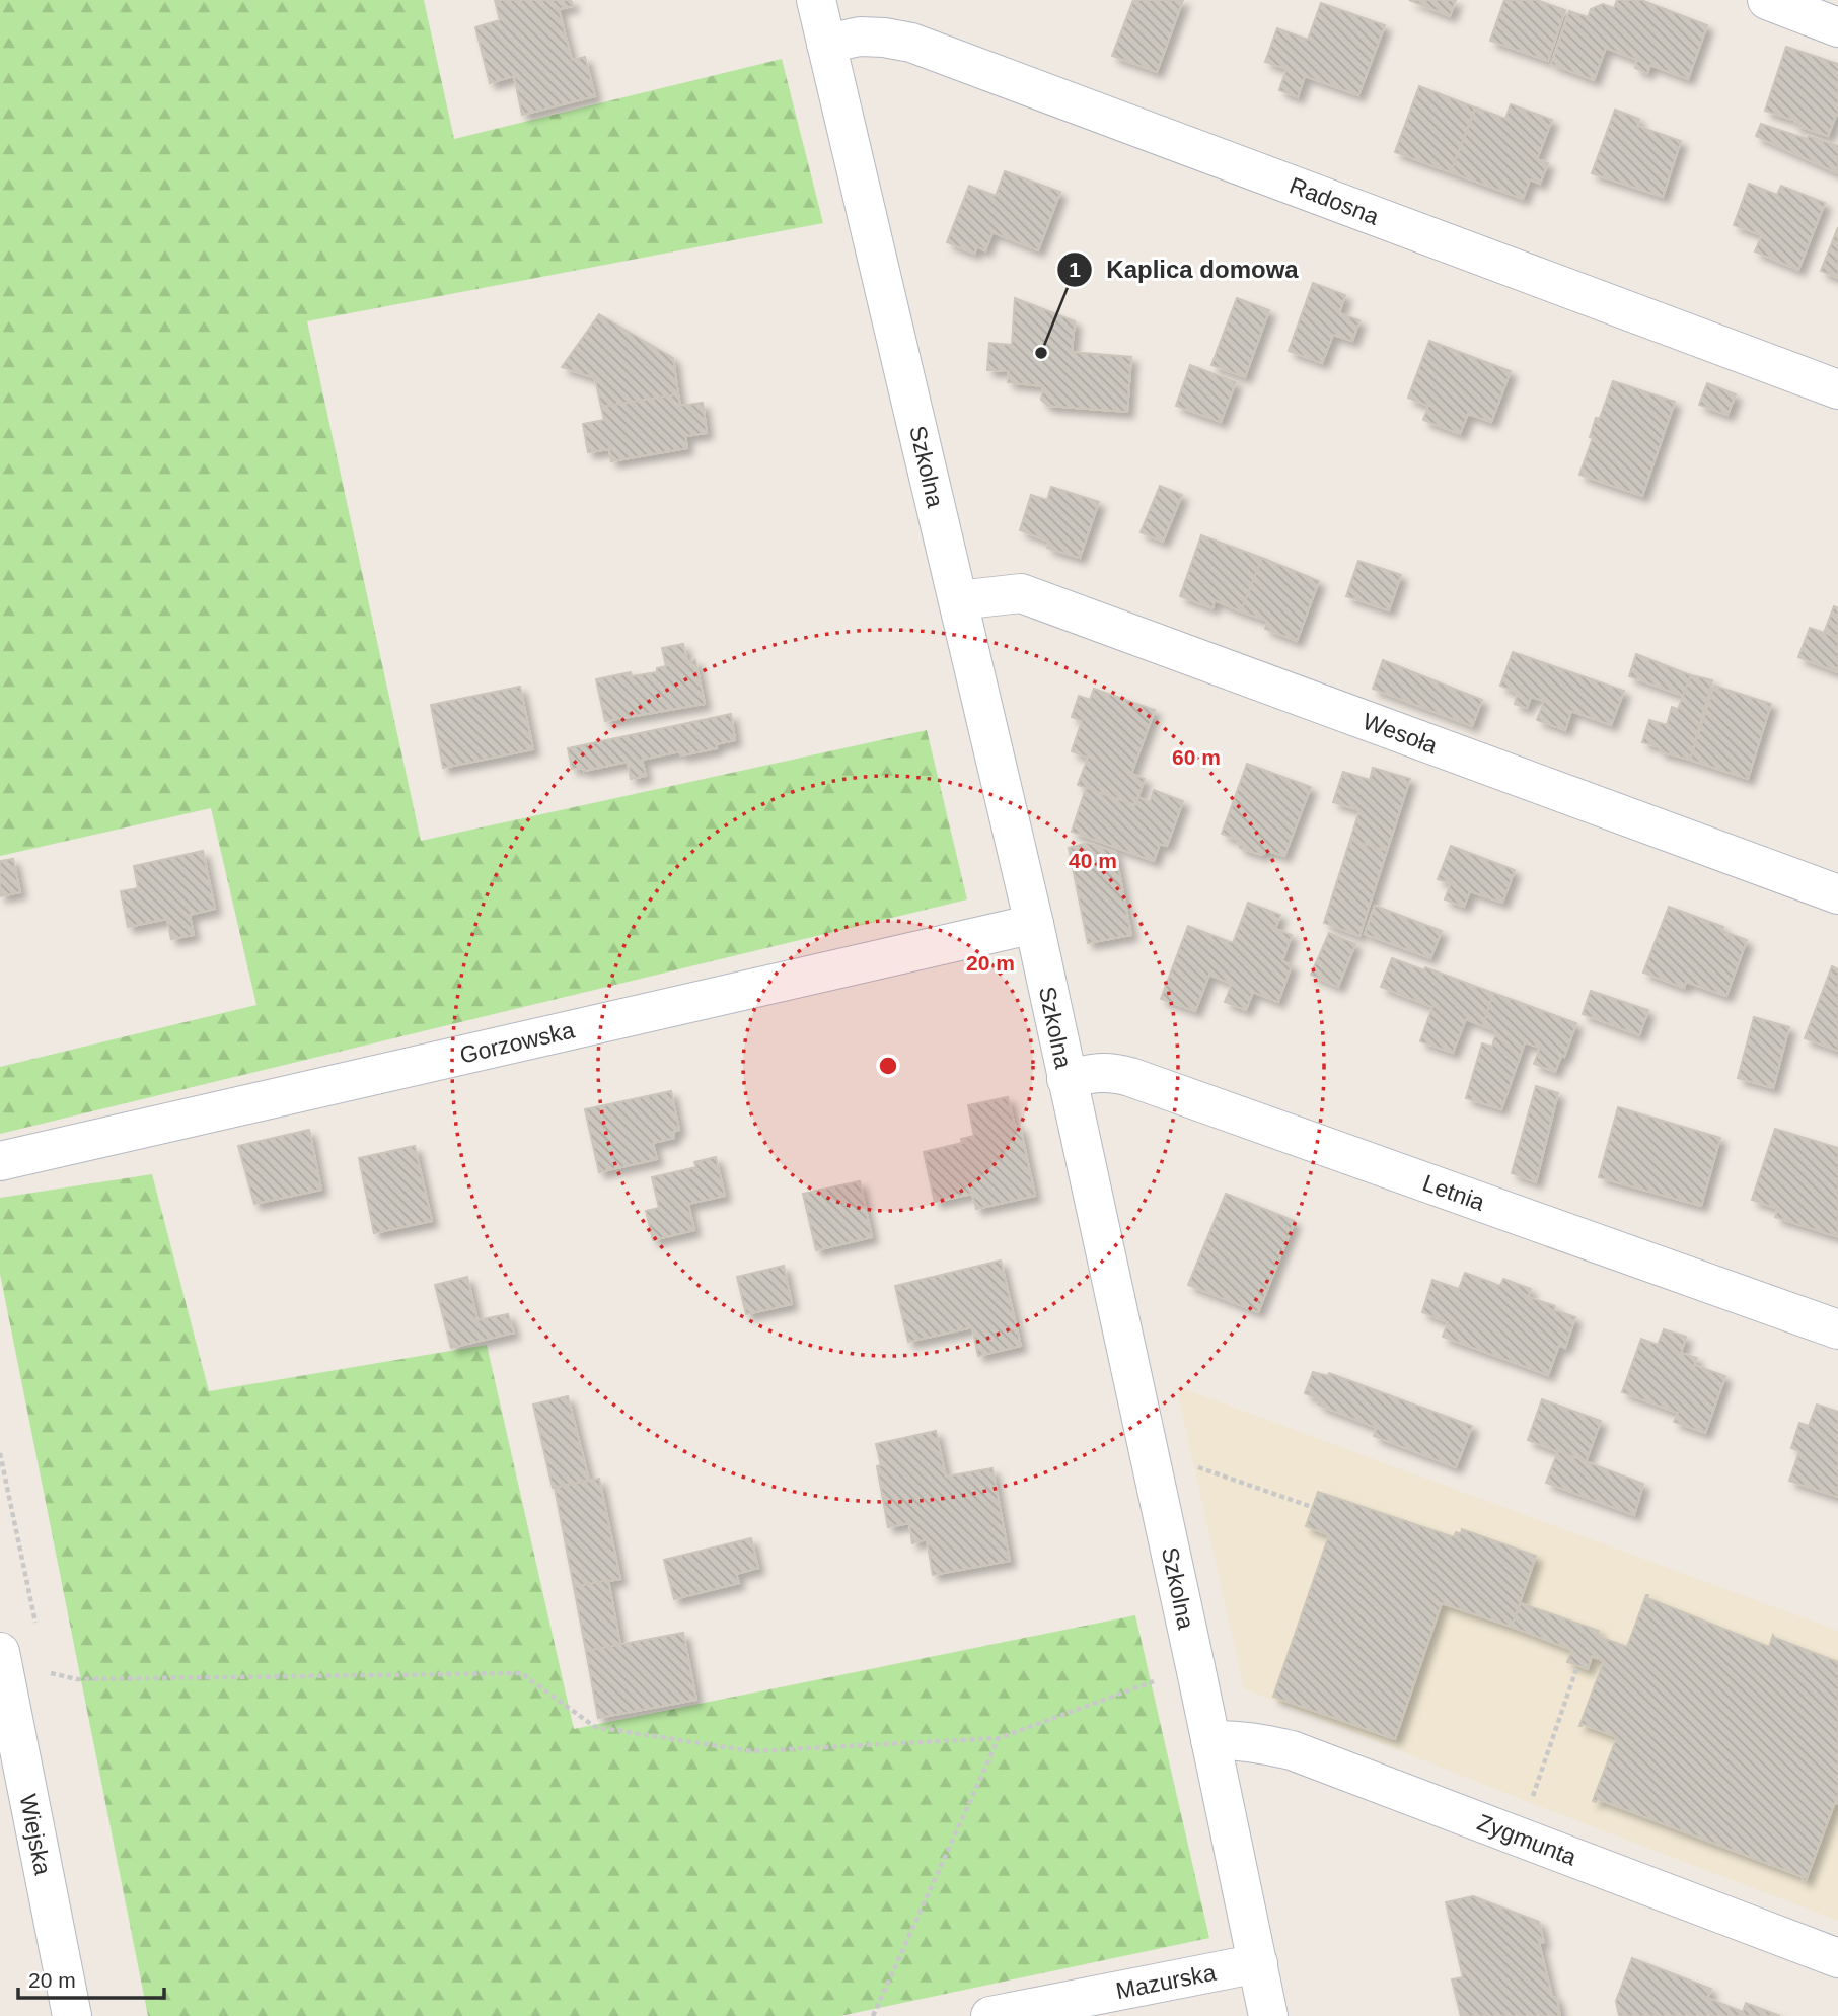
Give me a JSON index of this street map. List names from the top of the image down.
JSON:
{
  "streets": {
    "street": [
      "Radosna",
      "Szkolna",
      "Wesoła",
      "Gorzowska",
      "Letnia",
      "Wiejska",
      "Zygmunta",
      "Mazurska"
    ]
  },
  "crossings": [
    ["Radosna", "Szkolna"],
    ["Szkolna", "Wesoła"],
    ["Szkolna", "Gorzowska"],
    ["Szkolna", "Letnia"],
    ["Szkolna", "Zygmunta"],
    ["Szkolna", "Mazurska"]
  ],
  "places": ["Kaplica domowa"],
  "scale_bar": "20 m",
  "rings": ["60 m", "40 m", "20 m"]
}
